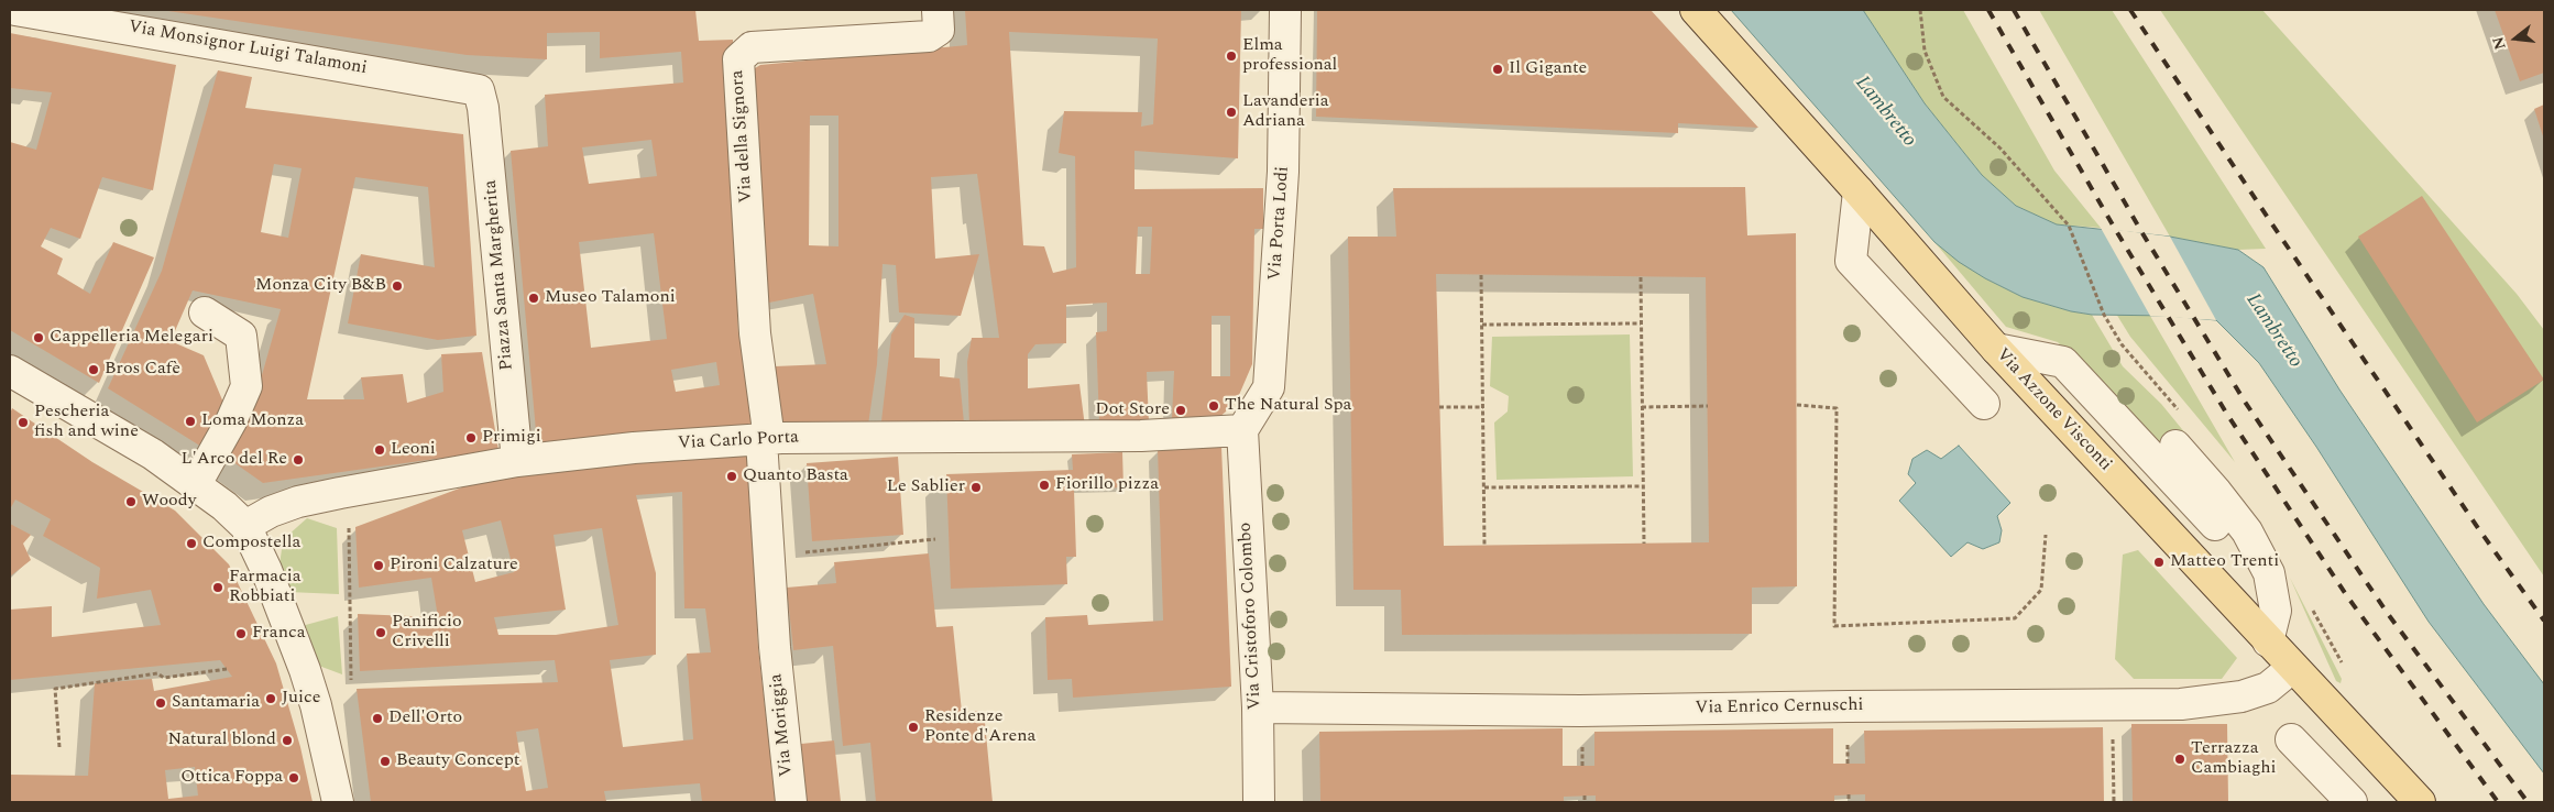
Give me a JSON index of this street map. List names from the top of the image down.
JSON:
{
  "streets": {
    "main road": ["Via Azzone Visconti"],
    "street": [
      "Via Monsignor Luigi Talamoni",
      "Via della Signora",
      "Via Porta Lodi",
      "Piazza Santa Margherita",
      "Via Carlo Porta",
      "Via Cristoforo Colombo",
      "Via Enrico Cernuschi",
      "Via Moriggia"
    ]
  },
  "crossings": [
    ["Via Monsignor Luigi Talamoni", "Piazza Santa Margherita"],
    ["Via della Signora", "Via Carlo Porta"],
    ["Via della Signora", "Via Moriggia"],
    ["Via Porta Lodi", "Via Carlo Porta"],
    ["Via Porta Lodi", "Via Cristoforo Colombo"],
    ["Piazza Santa Margherita", "Via Carlo Porta"],
    ["Via Azzone Visconti", "Via Enrico Cernuschi"],
    ["Via Carlo Porta", "Via Cristoforo Colombo"],
    ["Via Carlo Porta", "Via Moriggia"],
    ["Via Cristoforo Colombo", "Via Enrico Cernuschi"]
  ],
  "water": ["Lambretto"],
  "places": [
    "Elma professional",
    "Il Gigante",
    "Lavanderia Adriana",
    "Monza City B&B",
    "Museo Talamoni",
    "Cappelleria Melegari",
    "Bros Cafè",
    "The Natural Spa",
    "Dot Store",
    "Loma Monza",
    "Pescheria fish and wine",
    "Primigi",
    "Leoni",
    "L'Arco del Re",
    "Quanto Basta",
    "Fiorillo pizza",
    "Le Sablier",
    "Woody",
    "Compostella",
    "Matteo Trenti",
    "Pironi Calzature",
    "Farmacia Robbiati",
    "Panificio Crivelli",
    "Franca",
    "Juice",
    "Santamaria",
    "Dell'Orto",
    "Residenze Ponte d'Arena",
    "Natural blond",
    "Terrazza Cambiaghi",
    "Beauty Concept",
    "Ottica Foppa"
  ],
  "north": "left"
}
